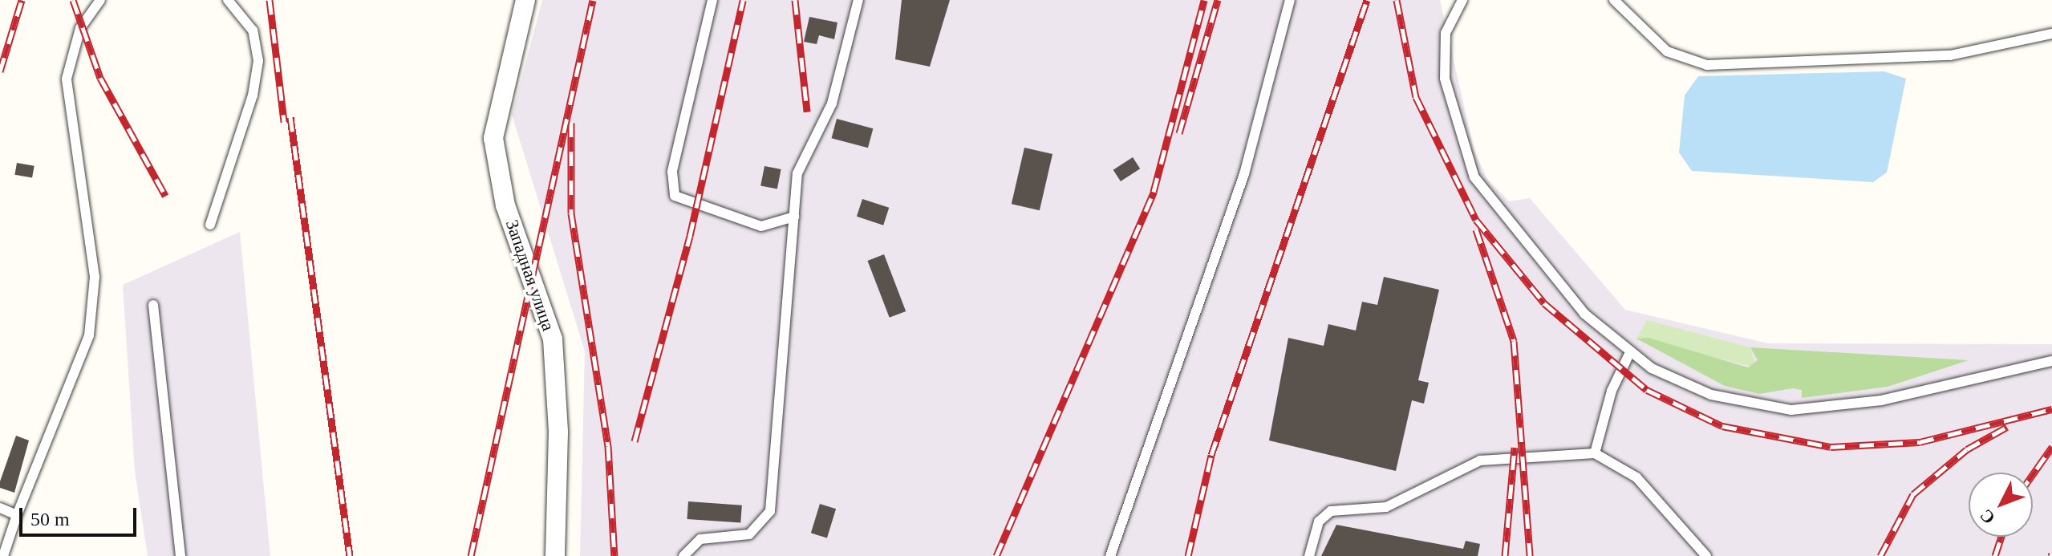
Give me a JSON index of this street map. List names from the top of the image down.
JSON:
{
  "streets": {
    "street": ["Западная улица"]
  },
  "scale_bar": "50 m",
  "north": "bottom left"
}
